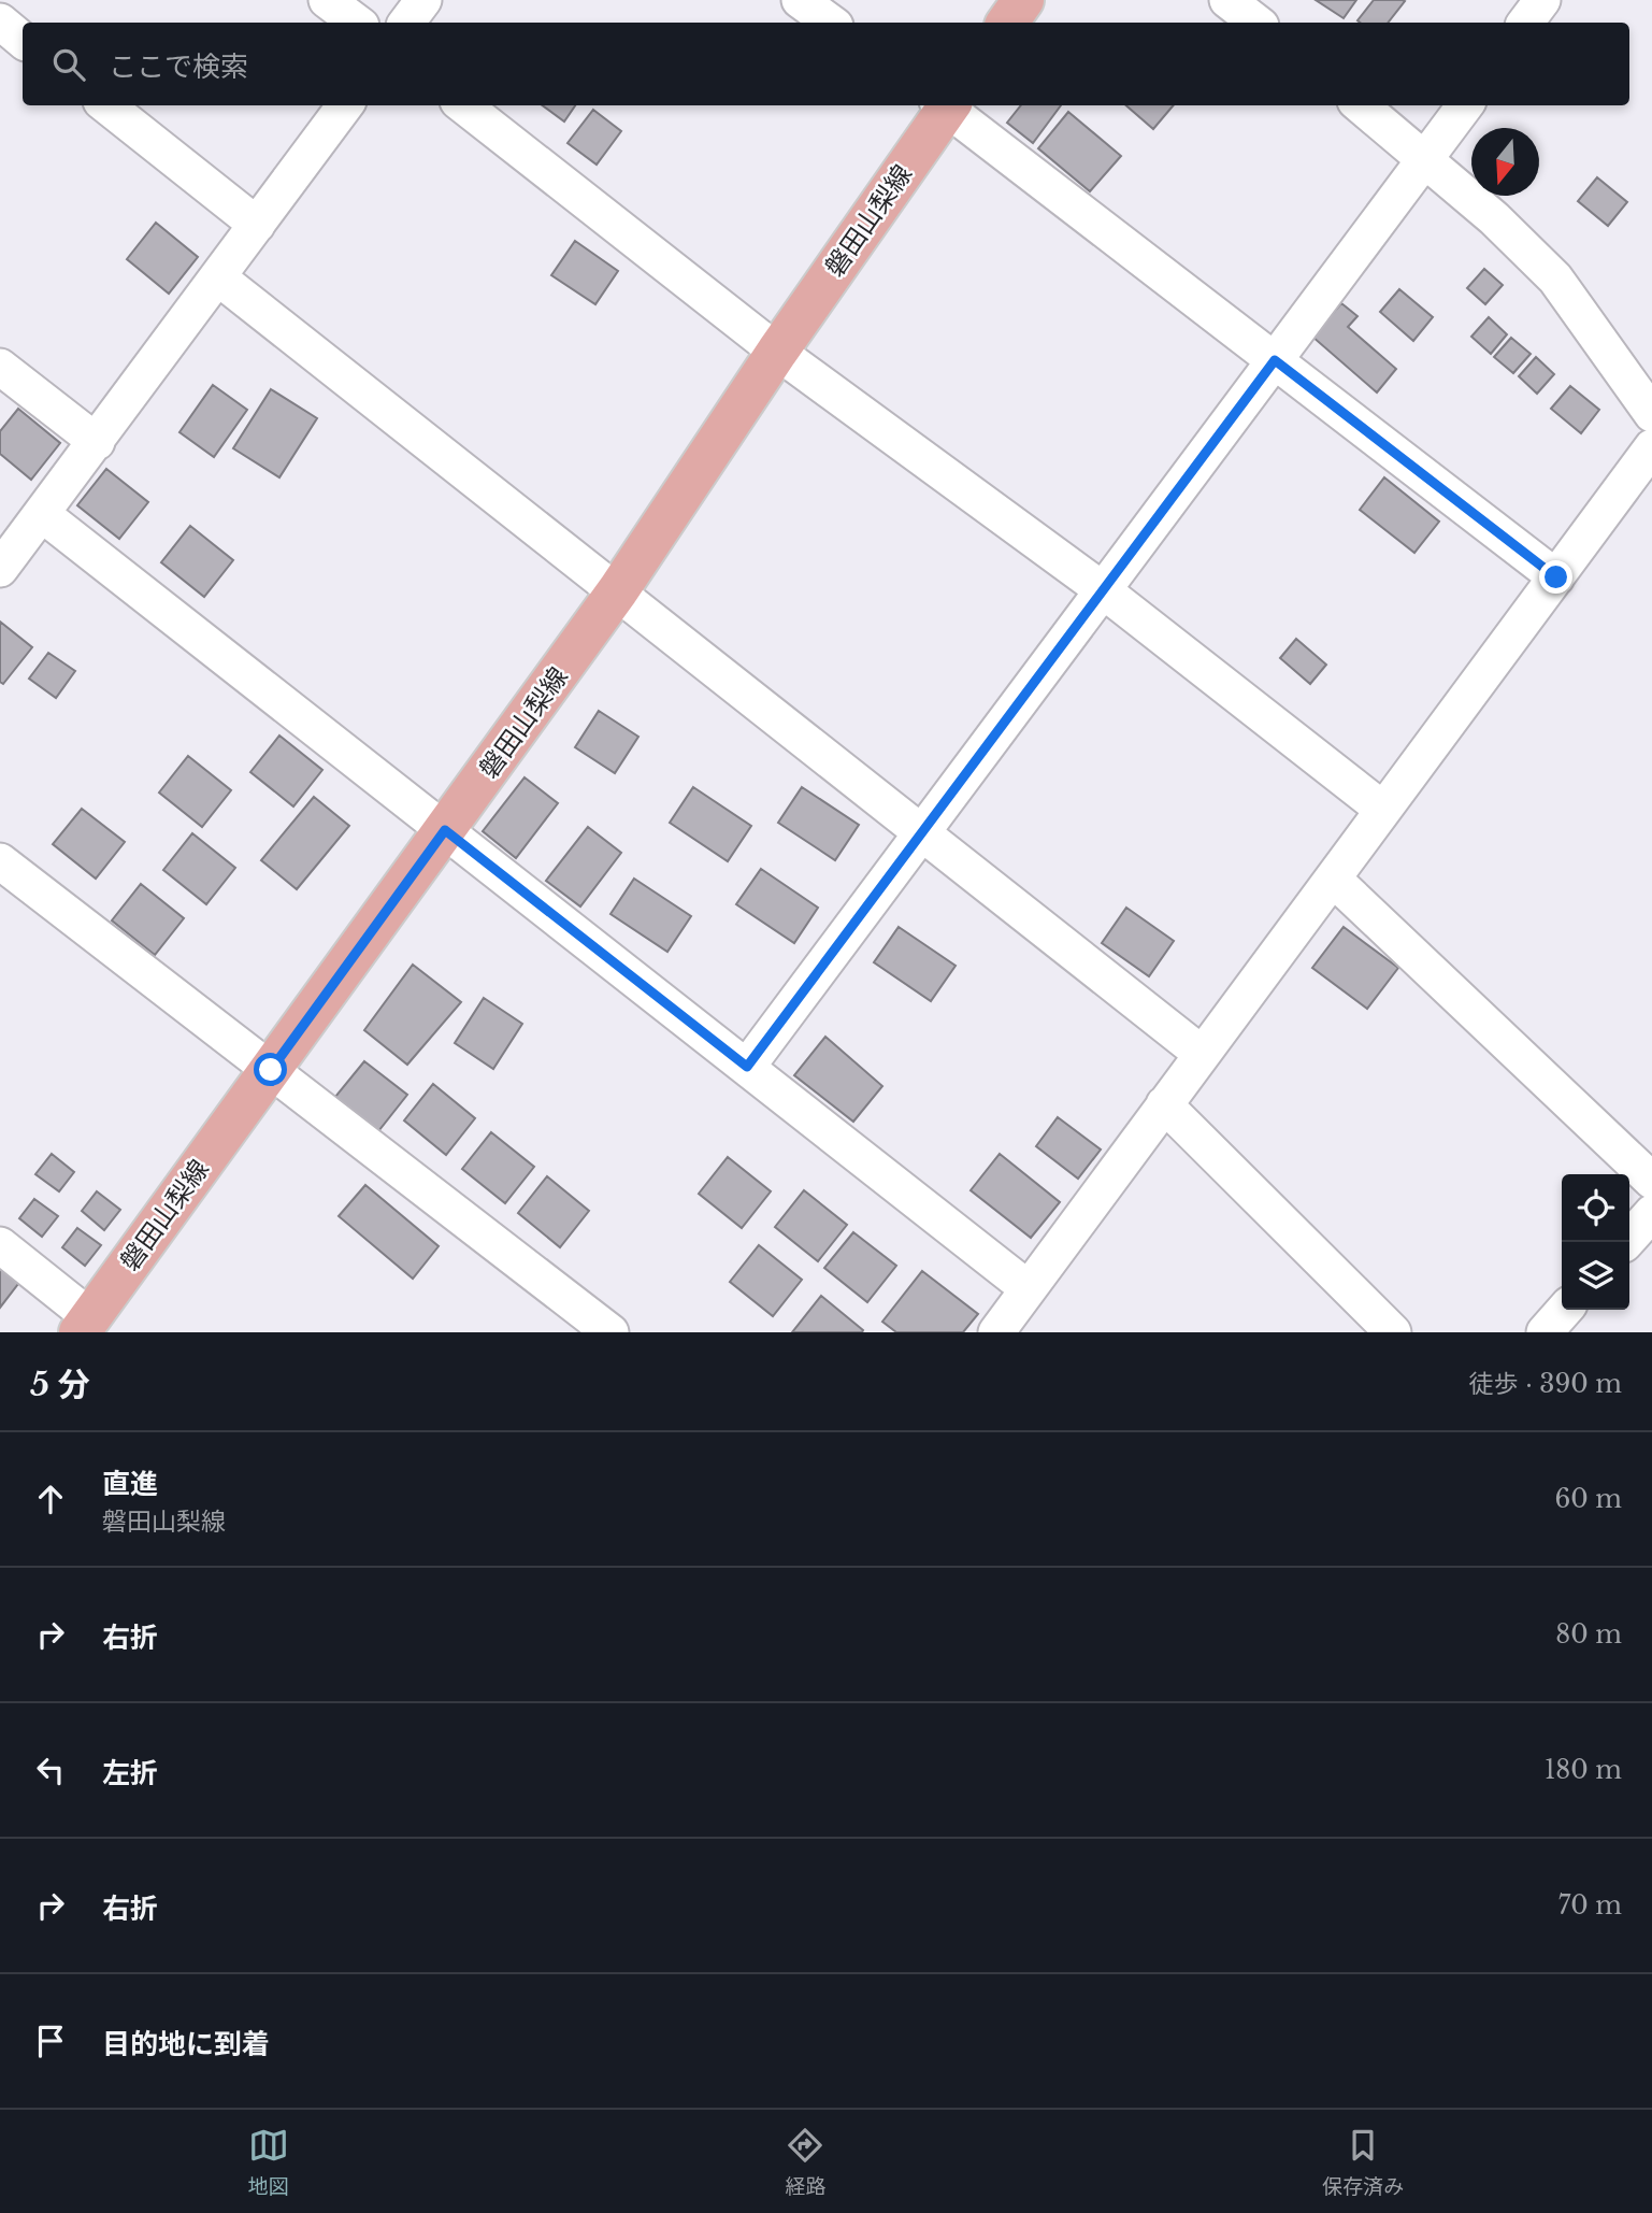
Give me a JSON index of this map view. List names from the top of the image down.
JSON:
{
  "streets": {
    "main road": ["磐田山梨線"]
  },
  "north": "bottom",
  "page": {
    "search": "ここで検索",
    "heading": ["5 分", "徒歩 · 390 m"],
    "list": [
      ["直進", "磐田山梨線", "60 m"],
      ["右折", "80 m"],
      ["左折", "180 m"],
      ["右折", "70 m"],
      "目的地に到着"
    ],
    "nav": ["地図", "経路", "保存済み"]
  }
}
